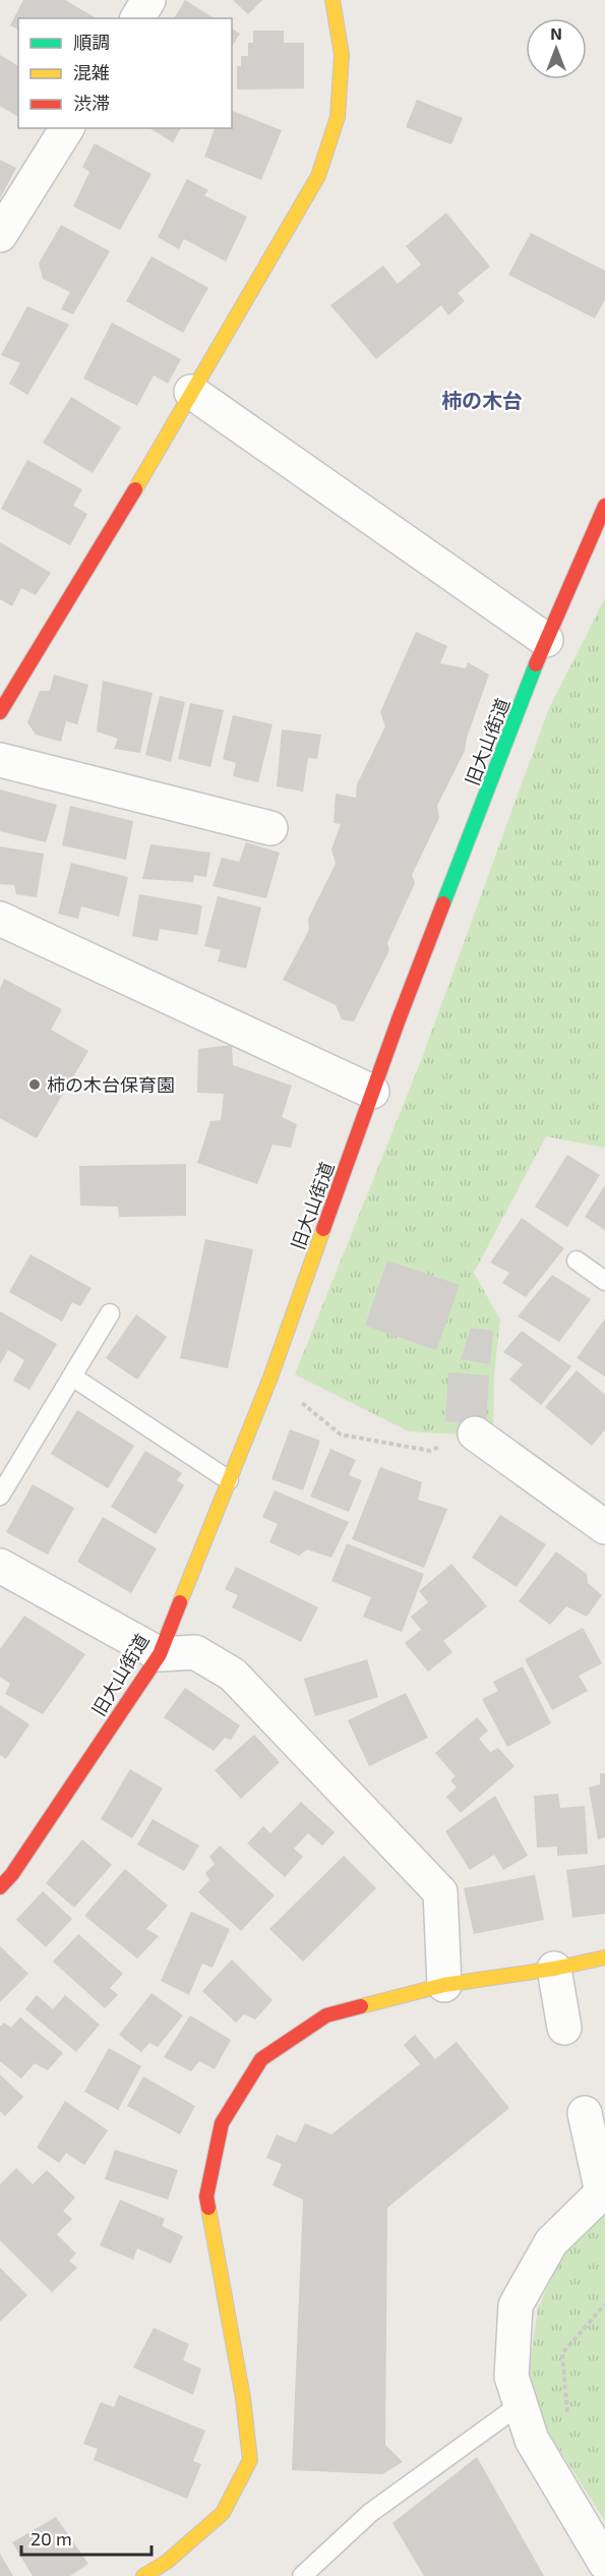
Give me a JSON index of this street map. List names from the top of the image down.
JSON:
{
  "streets": {
    "street": ["旧大山街道"]
  },
  "districts": ["柿の木台"],
  "places": ["柿の木台保育園"],
  "legend": ["順調", "混雑", "渋滞"],
  "scale_bar": "20 m",
  "north": "top"
}
